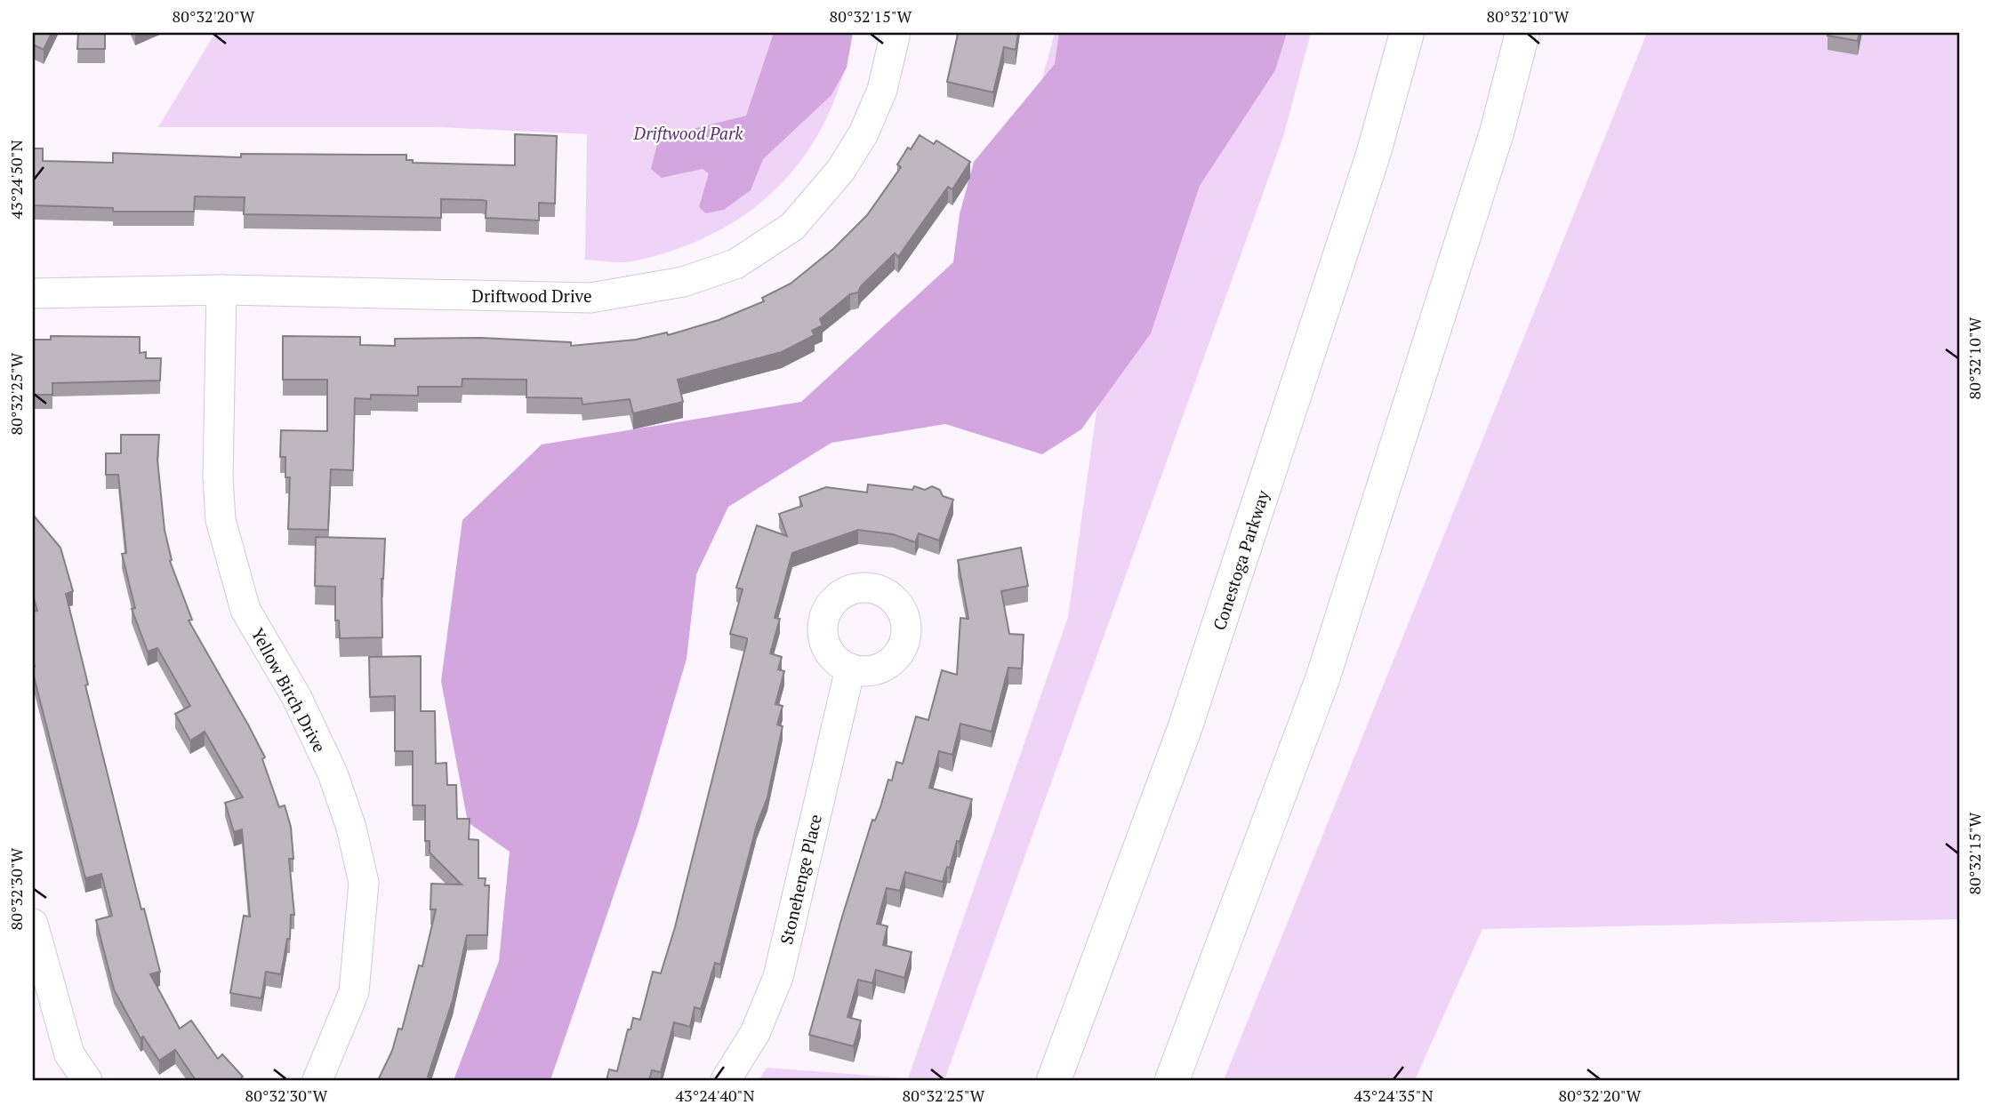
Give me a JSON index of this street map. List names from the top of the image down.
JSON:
{
  "streets": {
    "highway": ["Conestoga Parkway"],
    "street": ["Driftwood Drive", "Yellow Birch Drive", "Stonehenge Place"]
  },
  "crossings": [
    ["Driftwood Drive", "Yellow Birch Drive"]
  ],
  "parks": ["Driftwood Park"],
  "coordinates": [
    "80°32'20\"W",
    "80°32'15\"W",
    "80°32'10\"W",
    "43°24'50\"N",
    "80°32'25\"W",
    "80°32'30\"W",
    "43°24'40\"N",
    "43°24'35\"N"
  ]
}
